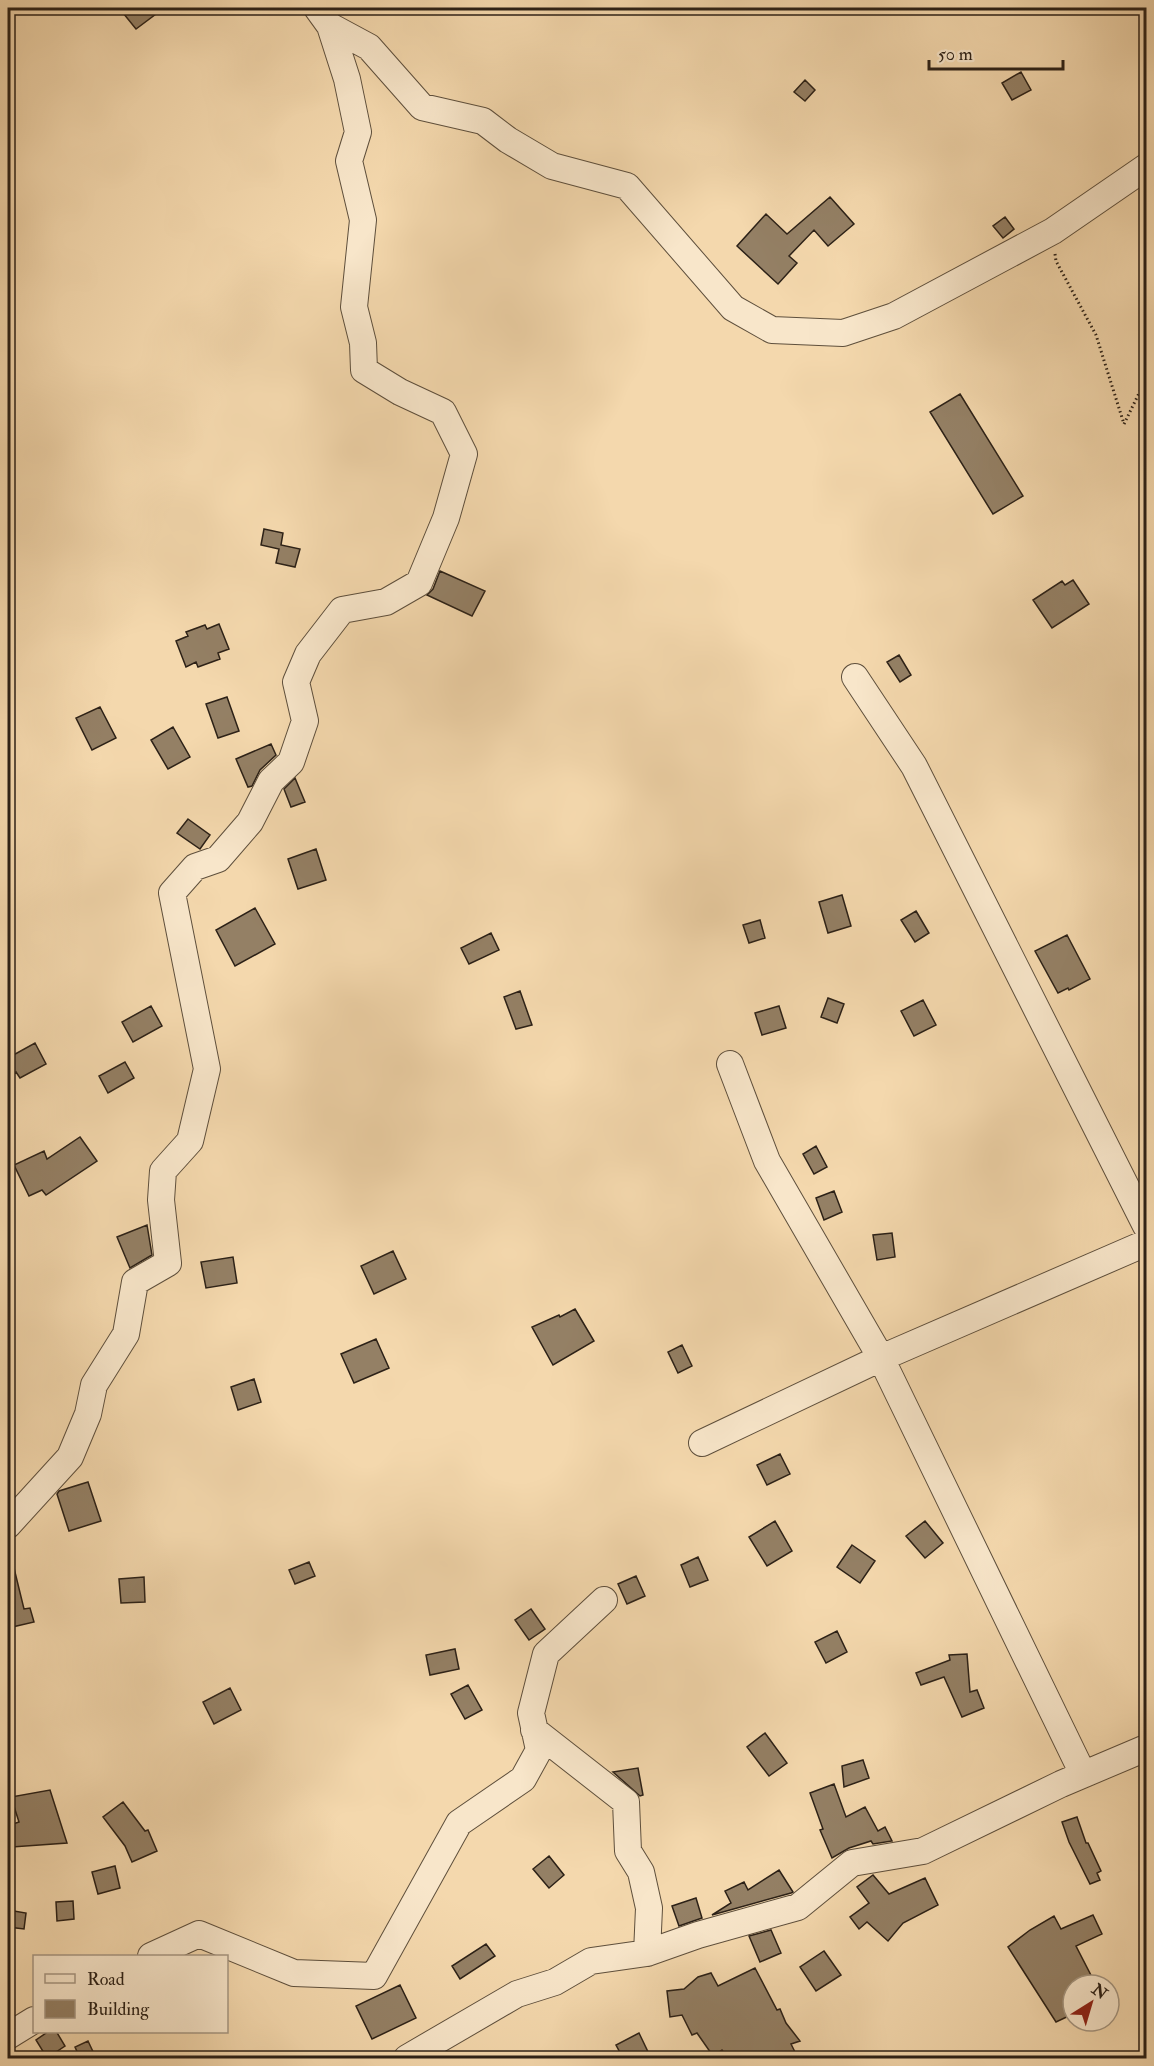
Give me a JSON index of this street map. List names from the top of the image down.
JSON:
{
  "legend": ["Road", "Building"],
  "scale_bar": "50 m",
  "north": "top right"
}
